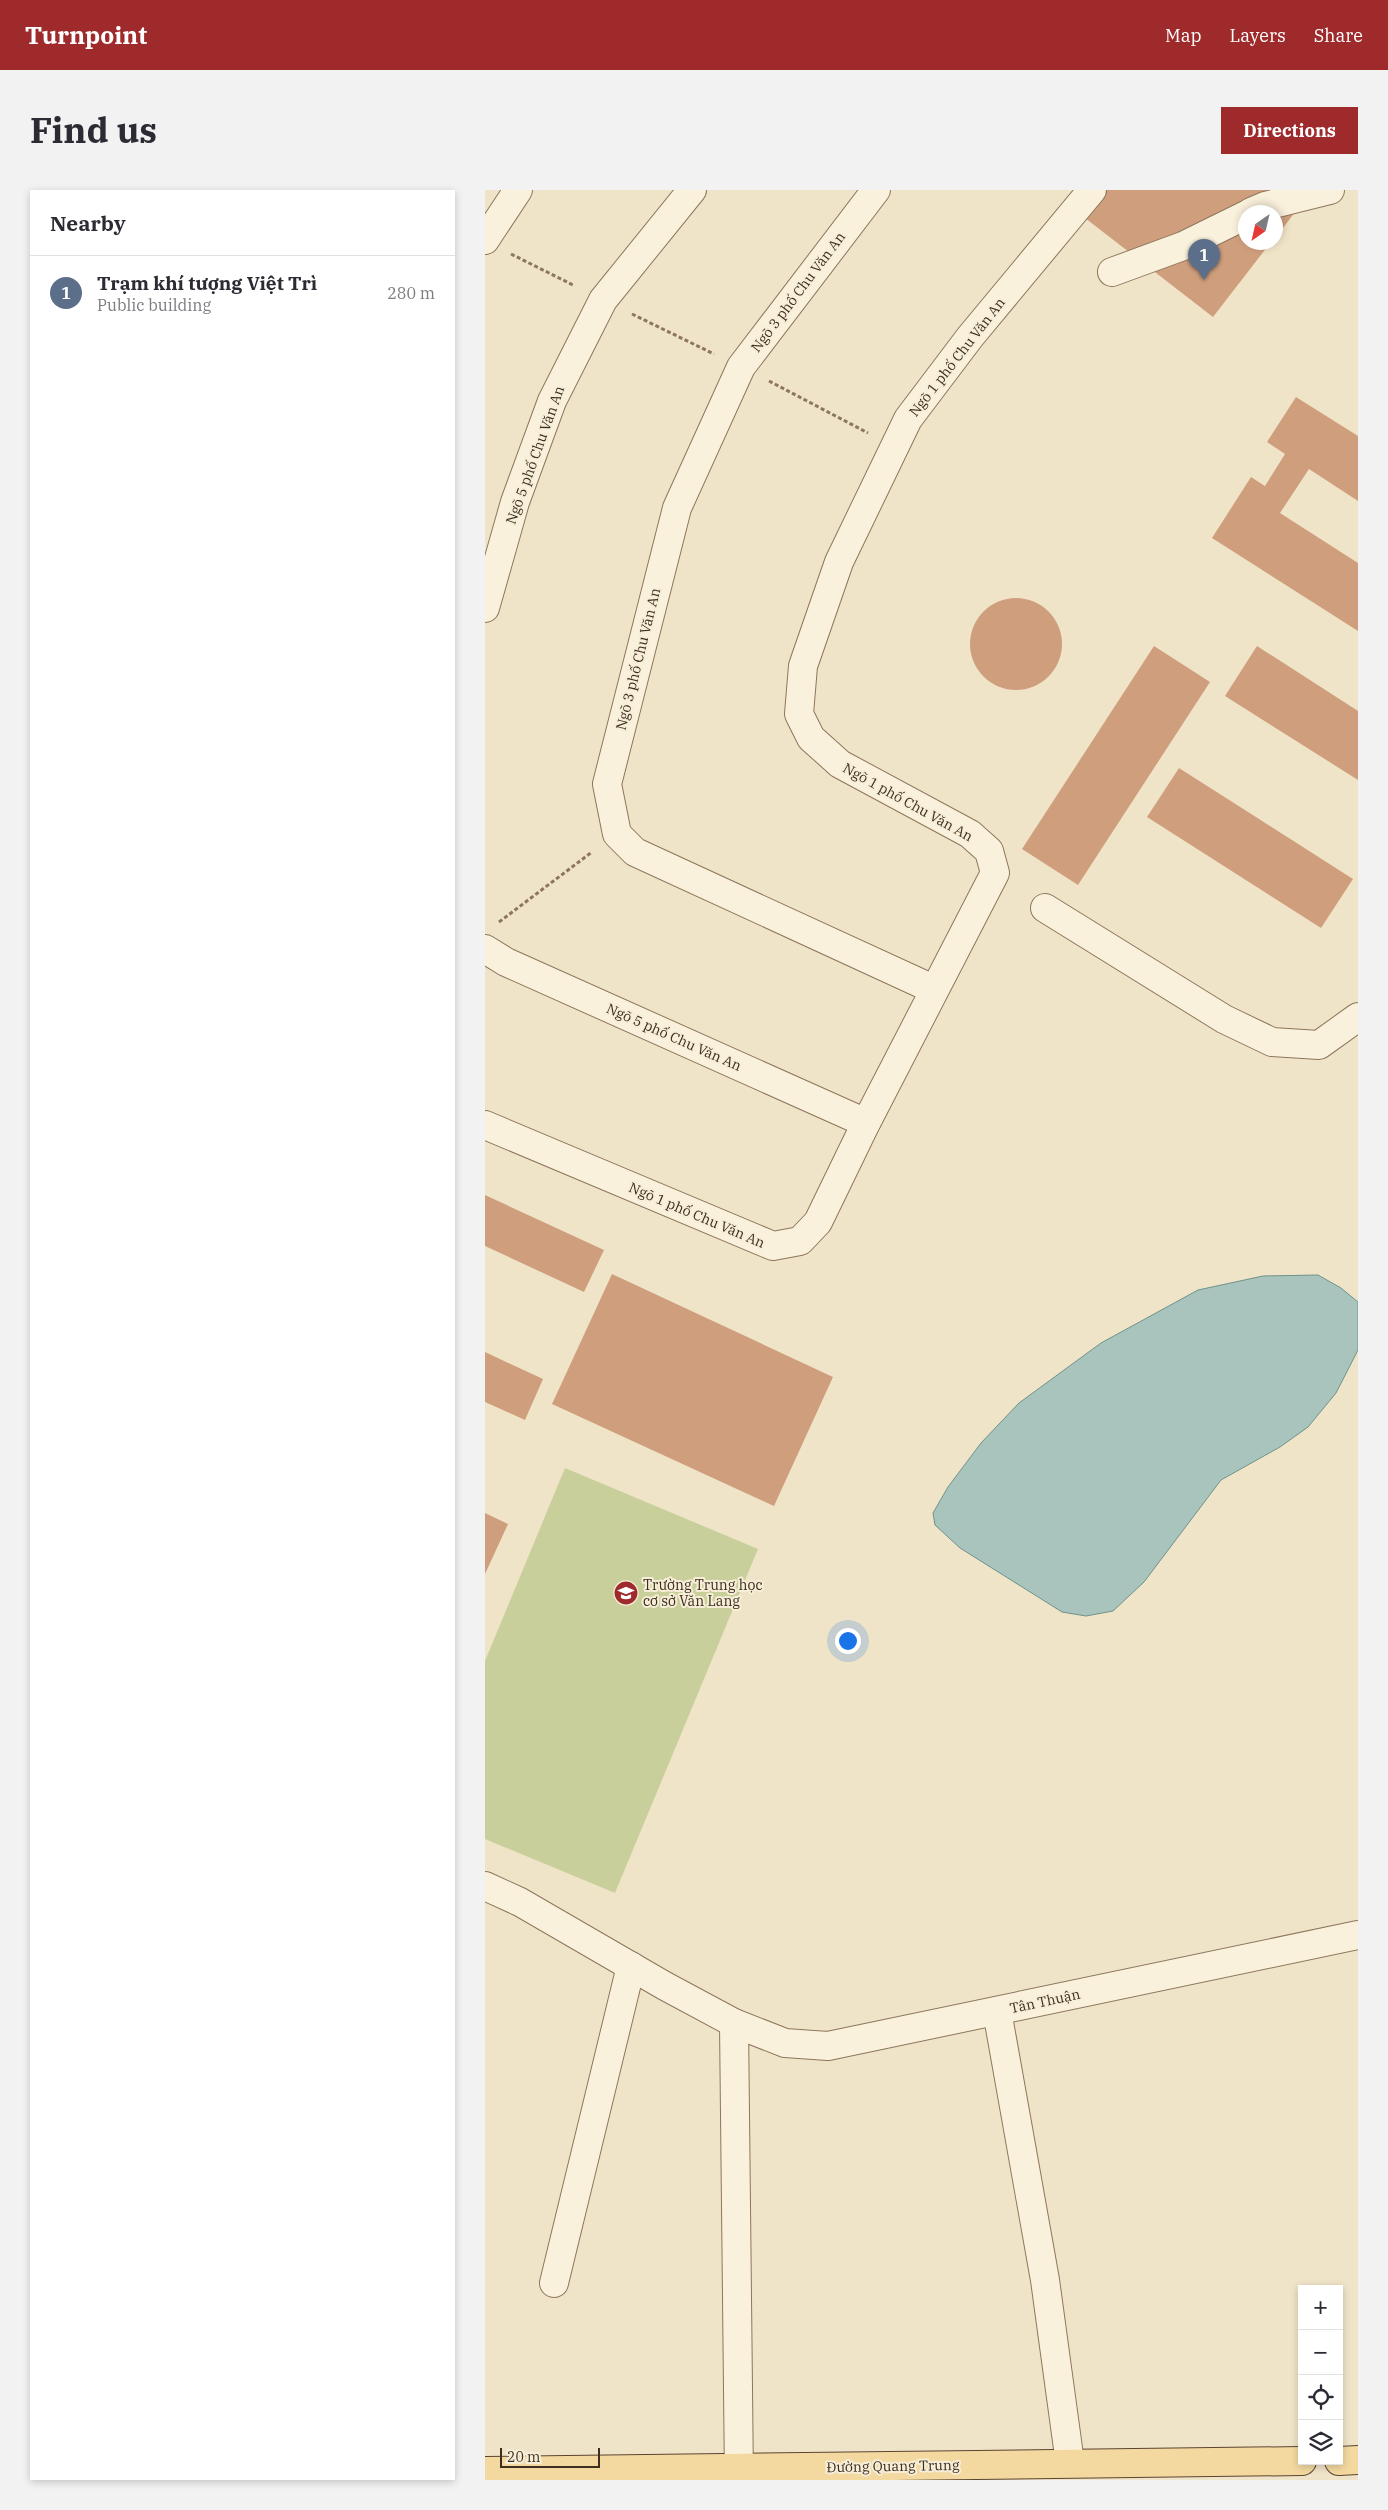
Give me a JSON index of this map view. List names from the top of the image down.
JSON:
{
  "streets": {
    "main road": ["Đường Quang Trung"],
    "street": [
      "Ngõ 3 phố Chu Văn An",
      "Ngõ 1 phố Chu Văn An",
      "Ngõ 5 phố Chu Văn An",
      "Tân Thuận"
    ]
  },
  "crossings": [
    ["Ngõ 1 phố Chu Văn An", "Ngõ 5 phố Chu Văn An"]
  ],
  "places": {
    "school or university": ["Trường Trung học cơ sở Văn Lang"]
  },
  "scale_bar": "20 m",
  "north": "bottom left",
  "page": {
    "header": "Turnpoint",
    "nav": ["Map", "Layers", "Share"],
    "title": "Find us",
    "buttons": "Directions",
    "heading": "Nearby",
    "pins": "1",
    "list": [
      {
        "mark": "1",
        "name": "Trạm khí tượng Việt Trì",
        "note": "Public building",
        "value": "280 m"
      }
    ],
    "map_buttons": ["+", "−"],
    "scale": "20 m"
  }
}
